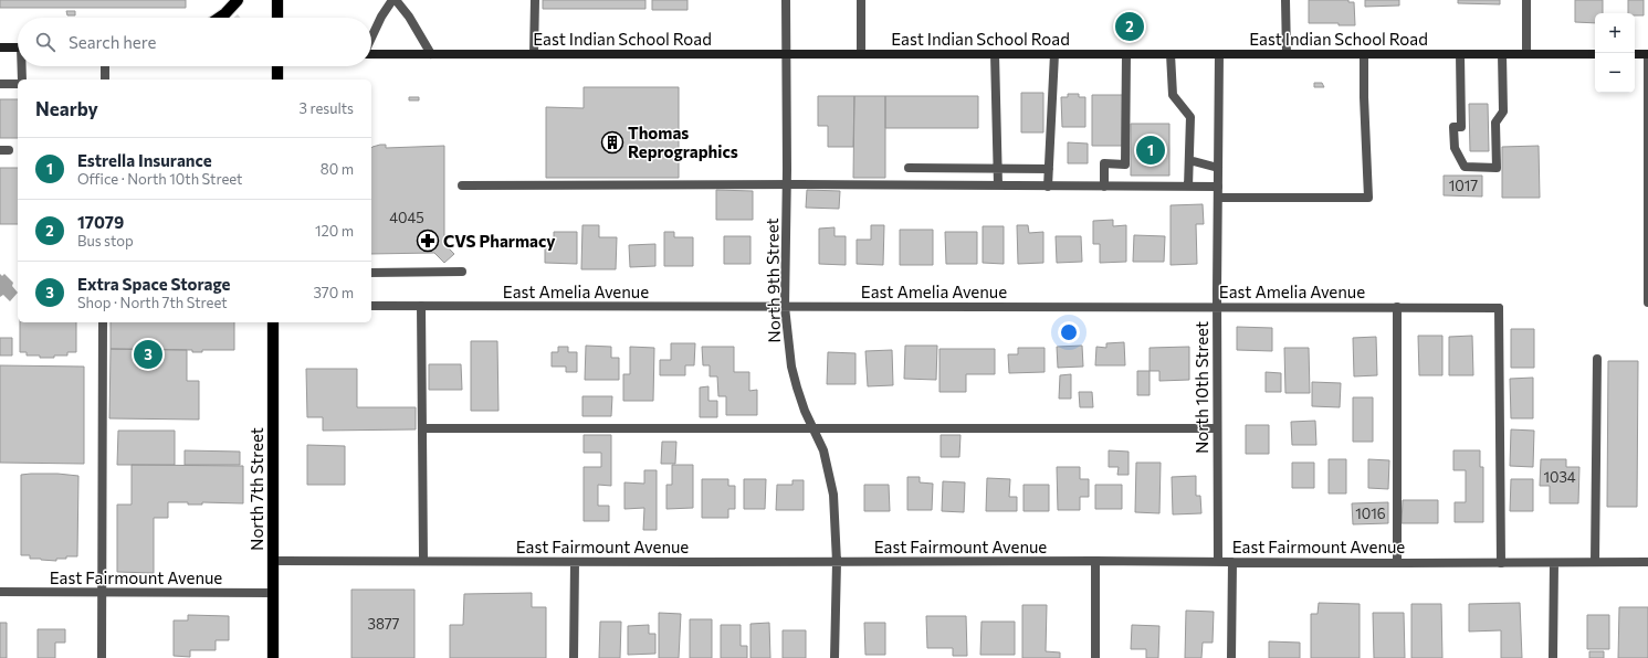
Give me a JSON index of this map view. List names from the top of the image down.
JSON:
{
  "streets": {
    "main road": ["East Indian School Road", "North 7th Street"],
    "street": [
      "North 9th Street",
      "East Amelia Avenue",
      "North 10th Street",
      "East Fairmount Avenue"
    ]
  },
  "crossings": [
    ["East Indian School Road", "North 9th Street"],
    ["East Indian School Road", "North 10th Street"],
    ["North 9th Street", "East Amelia Avenue"],
    ["North 9th Street", "East Fairmount Avenue"],
    ["East Amelia Avenue", "North 10th Street"],
    ["East Amelia Avenue", "East Fairmount Avenue"],
    ["North 10th Street", "East Fairmount Avenue"],
    ["North 7th Street", "East Fairmount Avenue"]
  ],
  "places": {
    "building": ["Thomas Reprographics"],
    "pharmacy": ["CVS Pharmacy"]
  },
  "house_numbers": [
    "1017",
    "4045",
    "1034",
    "1016",
    "3877"
  ],
  "page": {
    "pins": ["2", "1", "3"],
    "map_buttons": ["+", "−"],
    "search": "Search here",
    "heading": ["Nearby", "3 results"],
    "list": [
      {
        "mark": "1",
        "name": "Estrella Insurance",
        "note": "Office · North 10th Street",
        "value": "80 m"
      },
      {
        "mark": "2",
        "name": "17079",
        "note": "Bus stop",
        "value": "120 m"
      },
      {
        "mark": "3",
        "name": "Extra Space Storage",
        "note": "Shop · North 7th Street",
        "value": "370 m"
      }
    ]
  }
}
